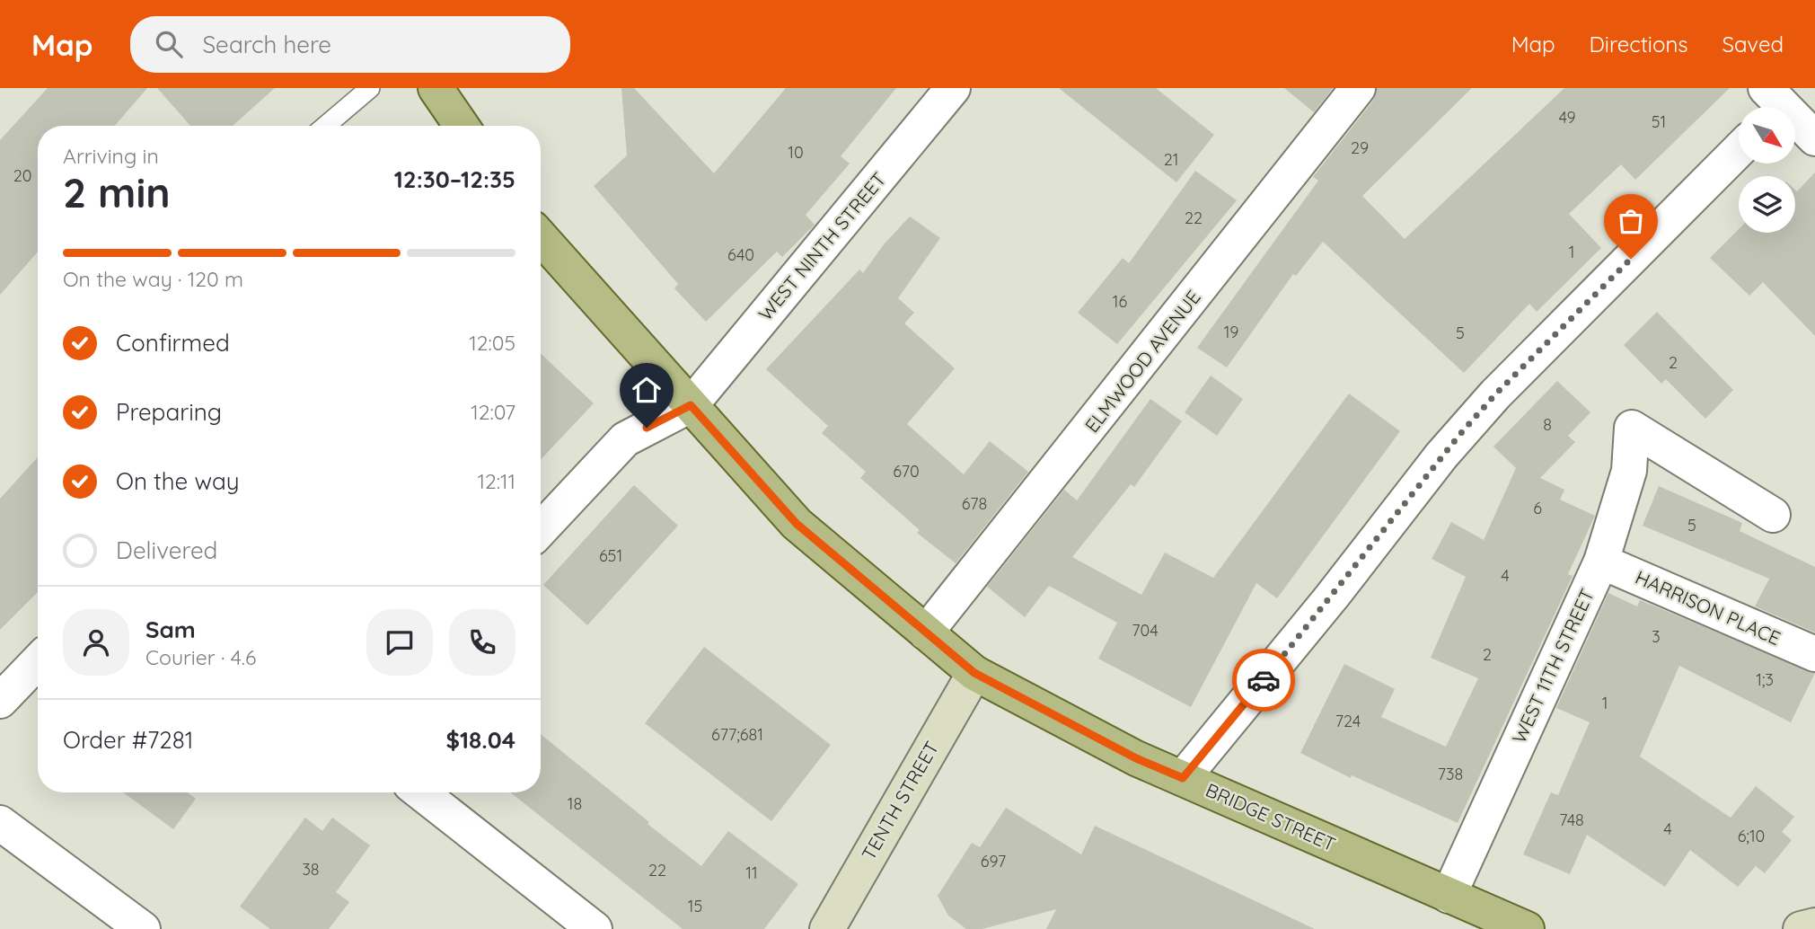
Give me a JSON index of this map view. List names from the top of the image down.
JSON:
{
  "streets": {
    "main road": ["BRIDGE STREET"],
    "street": [
      "WEST NINTH STREET",
      "ELMWOOD AVENUE",
      "HARRISON PLACE",
      "WEST 11TH STREET",
      "TENTH STREET"
    ]
  },
  "crossings": [
    ["WEST NINTH STREET", "BRIDGE STREET"],
    ["ELMWOOD AVENUE", "BRIDGE STREET"],
    ["HARRISON PLACE", "WEST 11TH STREET"],
    ["WEST 11TH STREET", "BRIDGE STREET"],
    ["TENTH STREET", "BRIDGE STREET"]
  ],
  "house_numbers": [
    "49",
    "51",
    "29",
    "10",
    "21",
    "20",
    "22",
    "1",
    "640",
    "16",
    "19",
    "5",
    "2",
    "8",
    "670",
    "678",
    "6",
    "5",
    "651",
    "4",
    "704",
    "3",
    "2",
    "1;3",
    "1",
    "724",
    "677;681",
    "738",
    "18",
    "748",
    "4",
    "6;10",
    "697",
    "38",
    "22",
    "11",
    "15"
  ],
  "north": "bottom right",
  "page": {
    "header": "Map",
    "search": "Search here",
    "nav": ["Map", "Directions", "Saved"],
    "heading": ["2 min", "Arriving in", "12:30–12:35"],
    "panel": [
      "Sam",
      "Courier · 4.6",
      "Order #7281",
      "$18.04"
    ],
    "bar": "On the way · 120 m",
    "list": [
      ["Confirmed", "12:05"],
      ["Preparing", "12:07"],
      ["On the way", "12:11"],
      "Delivered"
    ]
  }
}
